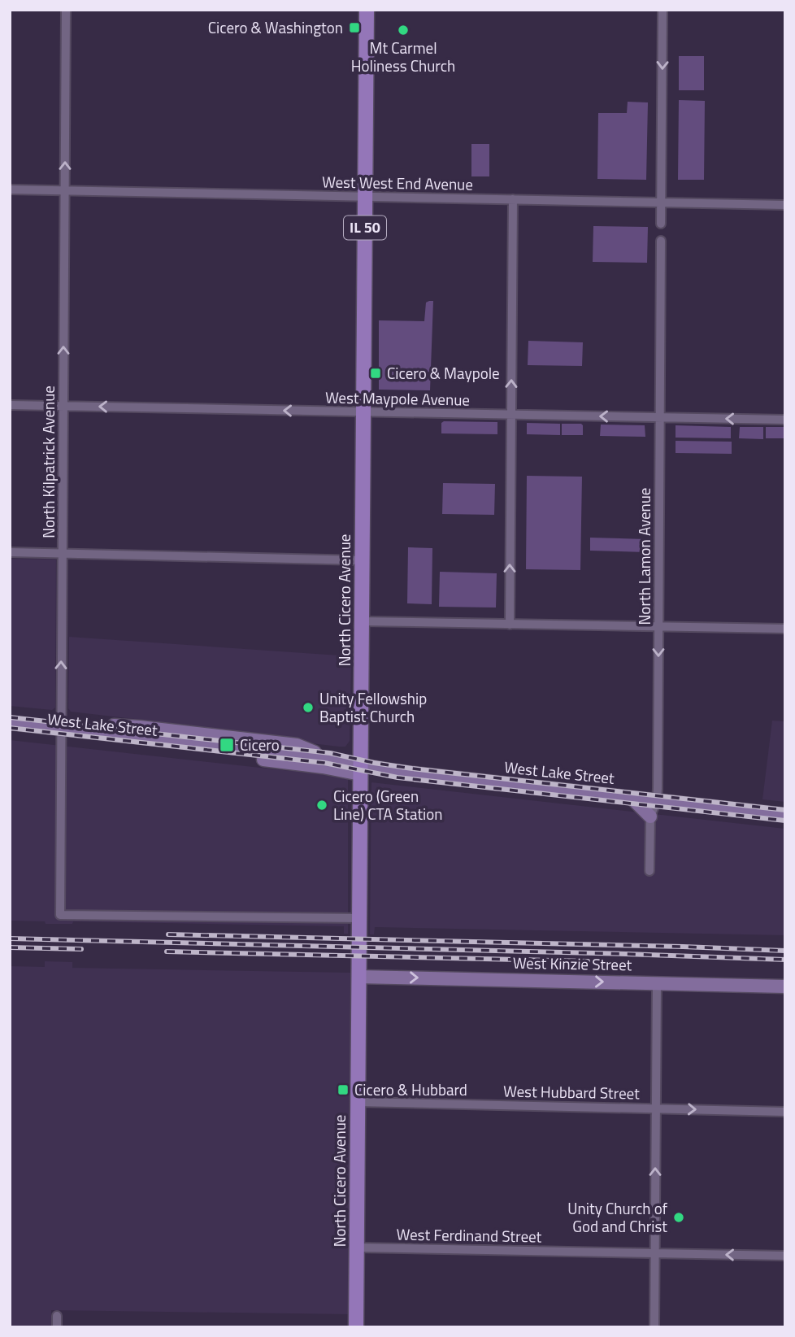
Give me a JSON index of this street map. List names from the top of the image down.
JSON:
{
  "streets": {
    "main road": [
      "IL 50",
      "North Cicero Avenue",
      "West Lake Street",
      "West Kinzie Street"
    ],
    "street": [
      "West West End Avenue",
      "West Maypole Avenue",
      "North Kilpatrick Avenue",
      "North Lamon Avenue",
      "West Hubbard Street",
      "West Ferdinand Street"
    ]
  },
  "crossings": [
    ["West West End Avenue", "North Kilpatrick Avenue"],
    ["West West End Avenue", "North Cicero Avenue"],
    ["West Maypole Avenue", "North Kilpatrick Avenue"],
    ["West Maypole Avenue", "North Lamon Avenue"],
    ["West Maypole Avenue", "North Cicero Avenue"],
    ["North Kilpatrick Avenue", "North Cicero Avenue"],
    ["North Kilpatrick Avenue", "West Lake Street"],
    ["North Lamon Avenue", "West Lake Street"],
    ["North Cicero Avenue", "West Lake Street"],
    ["North Cicero Avenue", "West Kinzie Street"],
    ["North Cicero Avenue", "West Hubbard Street"],
    ["North Cicero Avenue", "West Ferdinand Street"]
  ],
  "one_way": ["West Maypole Avenue", "North Kilpatrick Avenue", "West Kinzie Street"],
  "places": {
    "transit": [
      "Cicero & Washington",
      "Cicero & Maypole",
      "Cicero",
      "Cicero & Hubbard"
    ],
    "other": [
      "Mt Carmel Holiness Church",
      "Unity Fellowship Baptist Church",
      "Cicero (Green Line) CTA Station",
      "Unity Church of God and Christ"
    ]
  }
}
